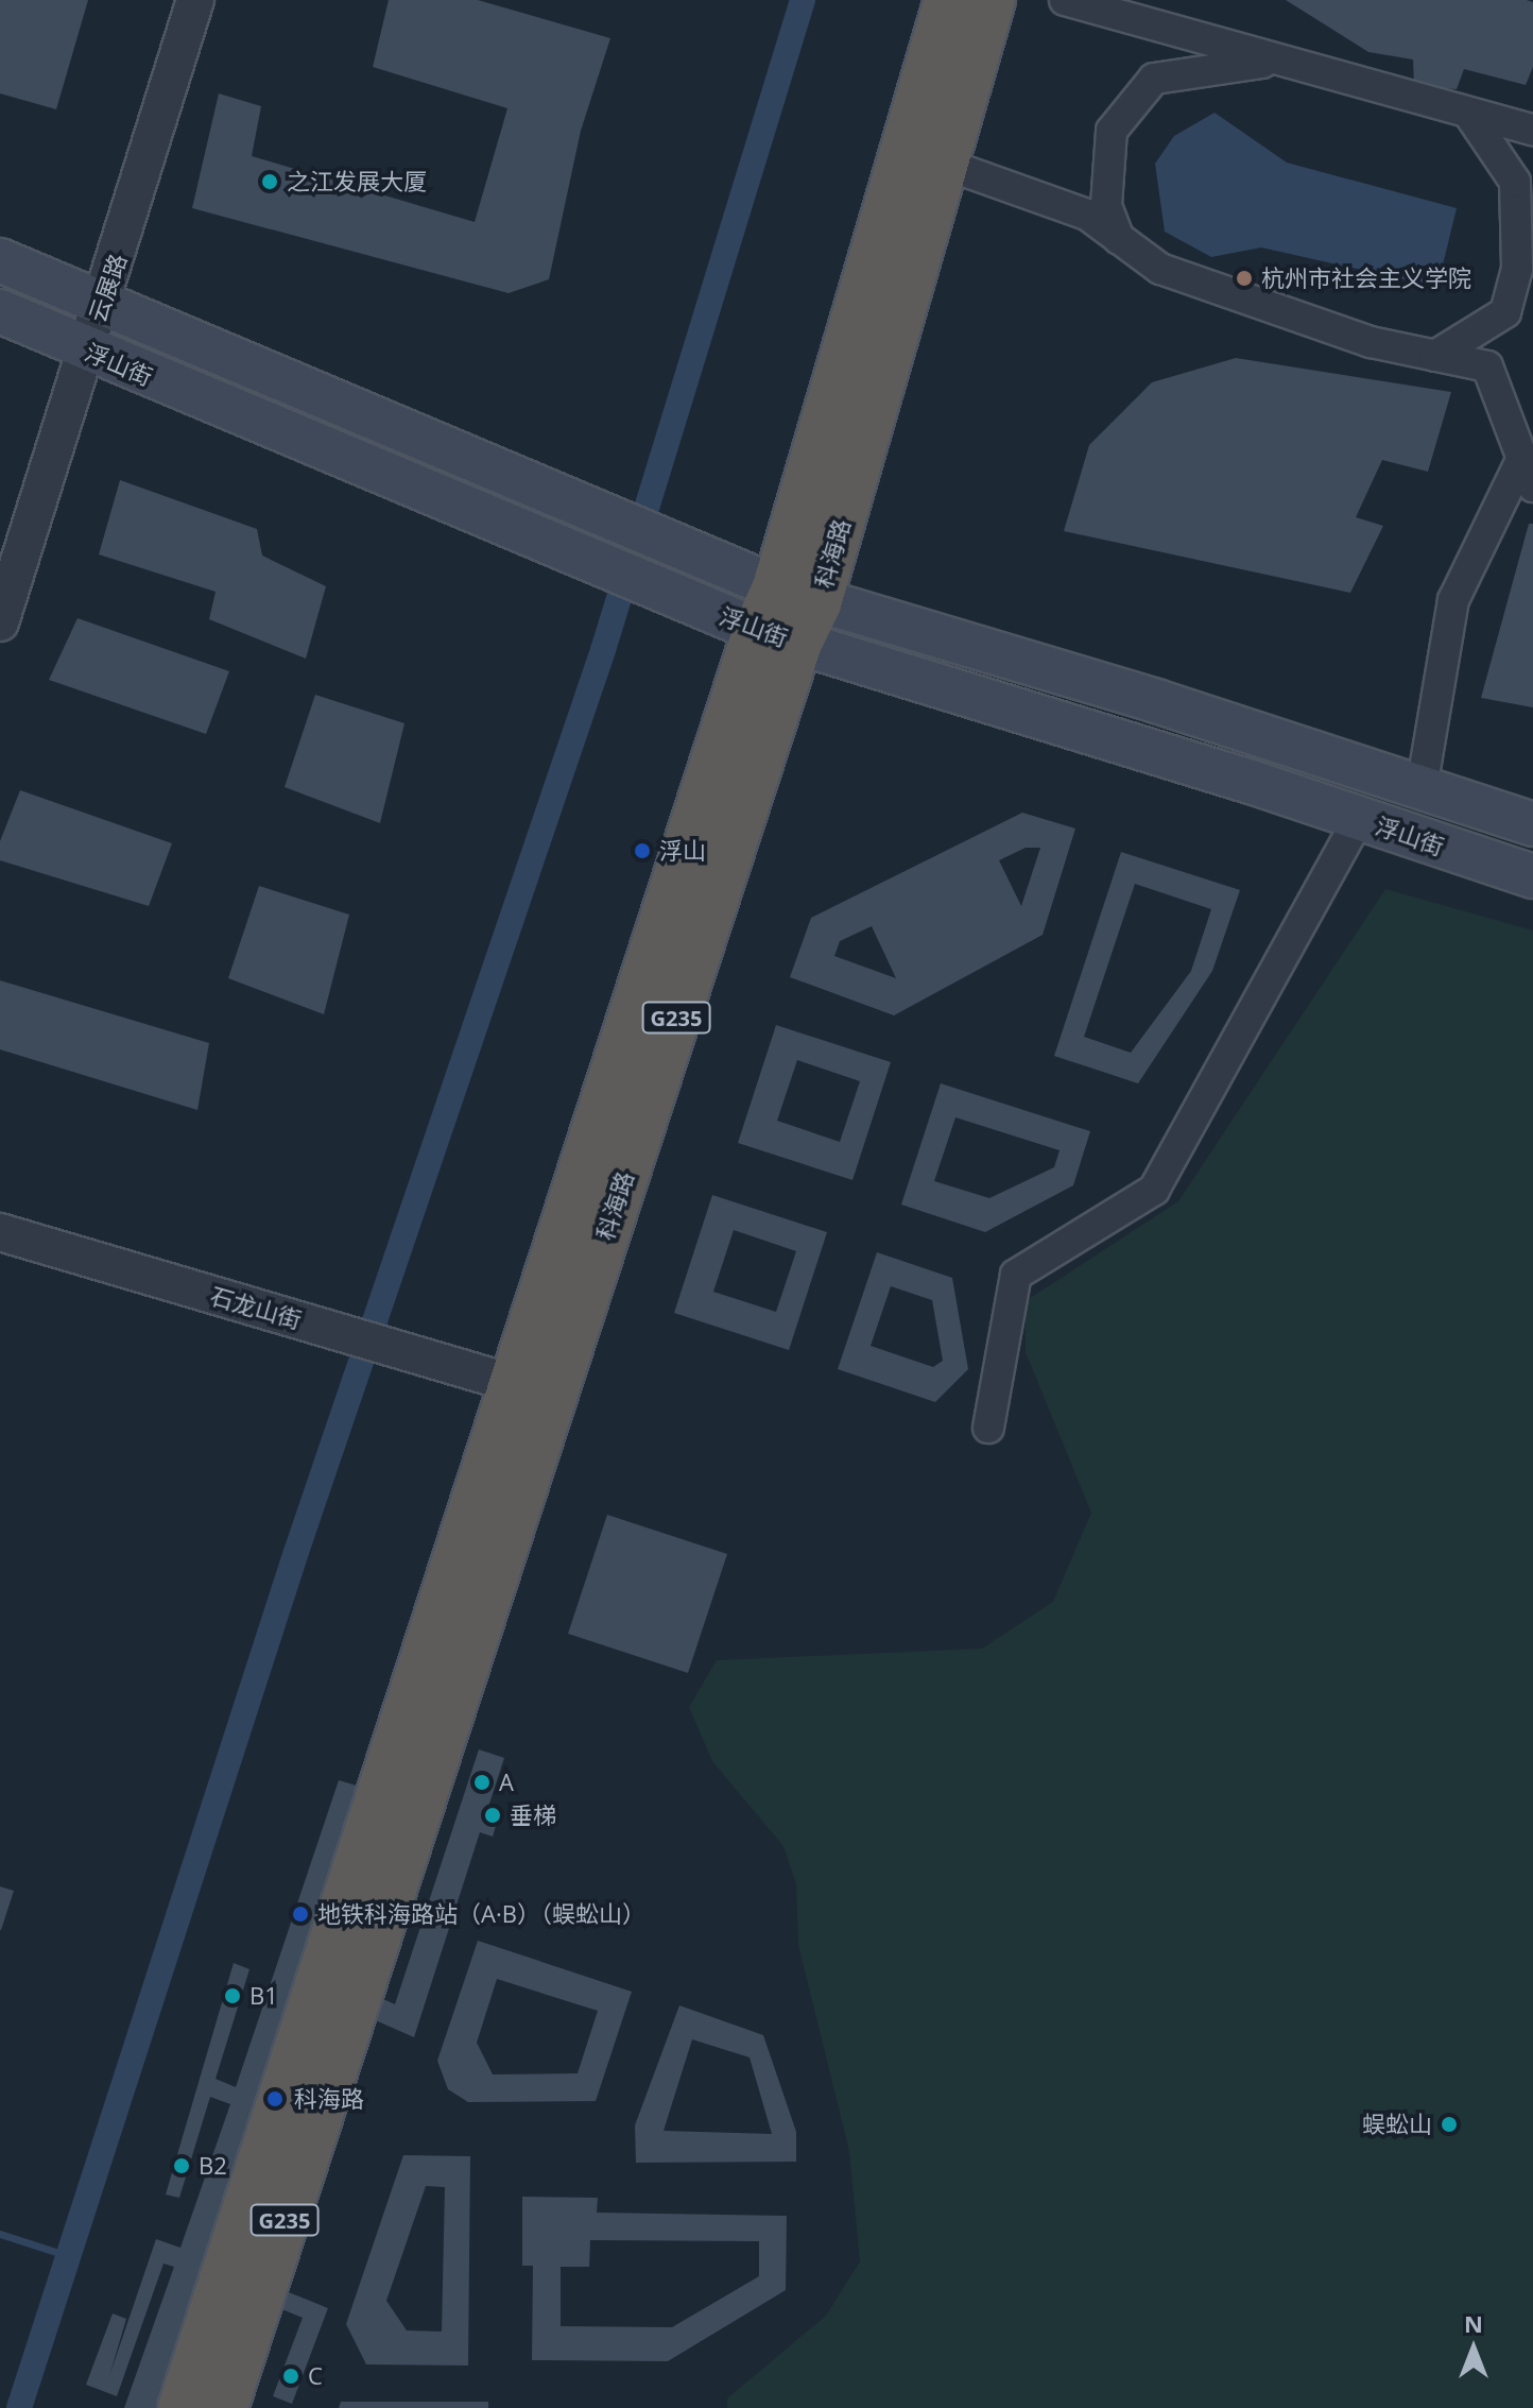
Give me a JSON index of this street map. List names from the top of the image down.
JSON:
{
  "streets": {
    "highway": ["科海路", "G235"],
    "main road": ["浮山街"],
    "street": ["云展路", "石龙山街"]
  },
  "crossings": [
    ["云展路", "浮山街"],
    ["浮山街", "科海路"],
    ["科海路", "石龙山街"]
  ],
  "places": [
    "之江发展大厦",
    "杭州市社会主义学院",
    "浮山",
    "A",
    "垂梯",
    "地铁科海路站（A·B）（蜈蚣山）",
    "B1",
    "科海路",
    "蜈蚣山",
    "B2",
    "C"
  ],
  "north": "top"
}
